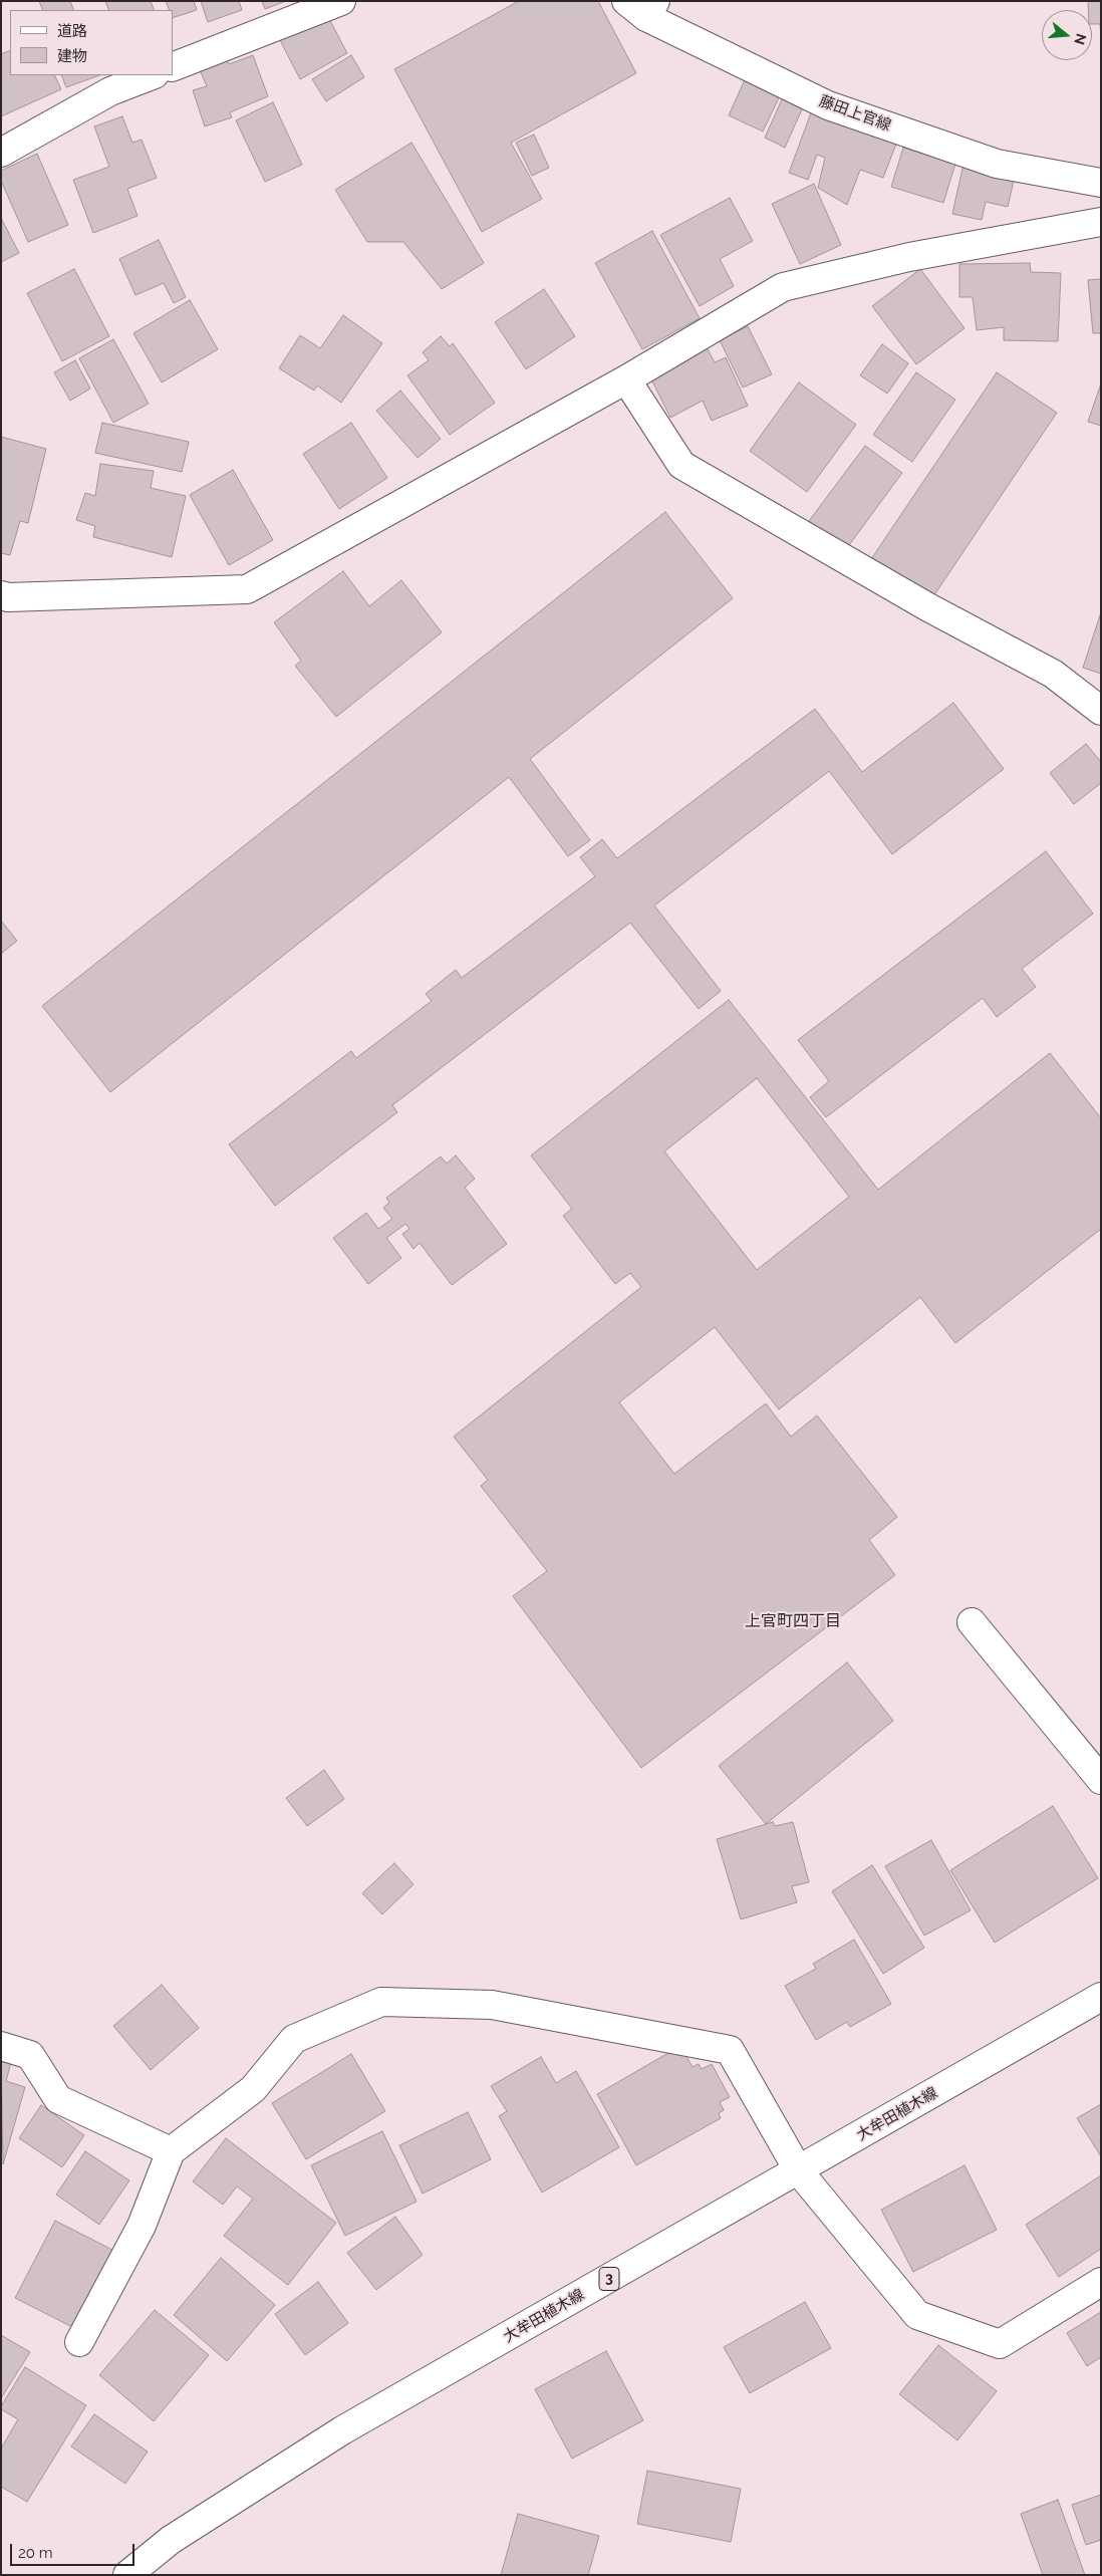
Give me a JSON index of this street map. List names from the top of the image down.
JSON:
{
  "streets": {
    "street": ["藤田上官線", "大牟田植木線", "3"]
  },
  "districts": ["上官町四丁目"],
  "legend": ["道路", "建物"],
  "scale_bar": "20 m",
  "north": "right"
}
